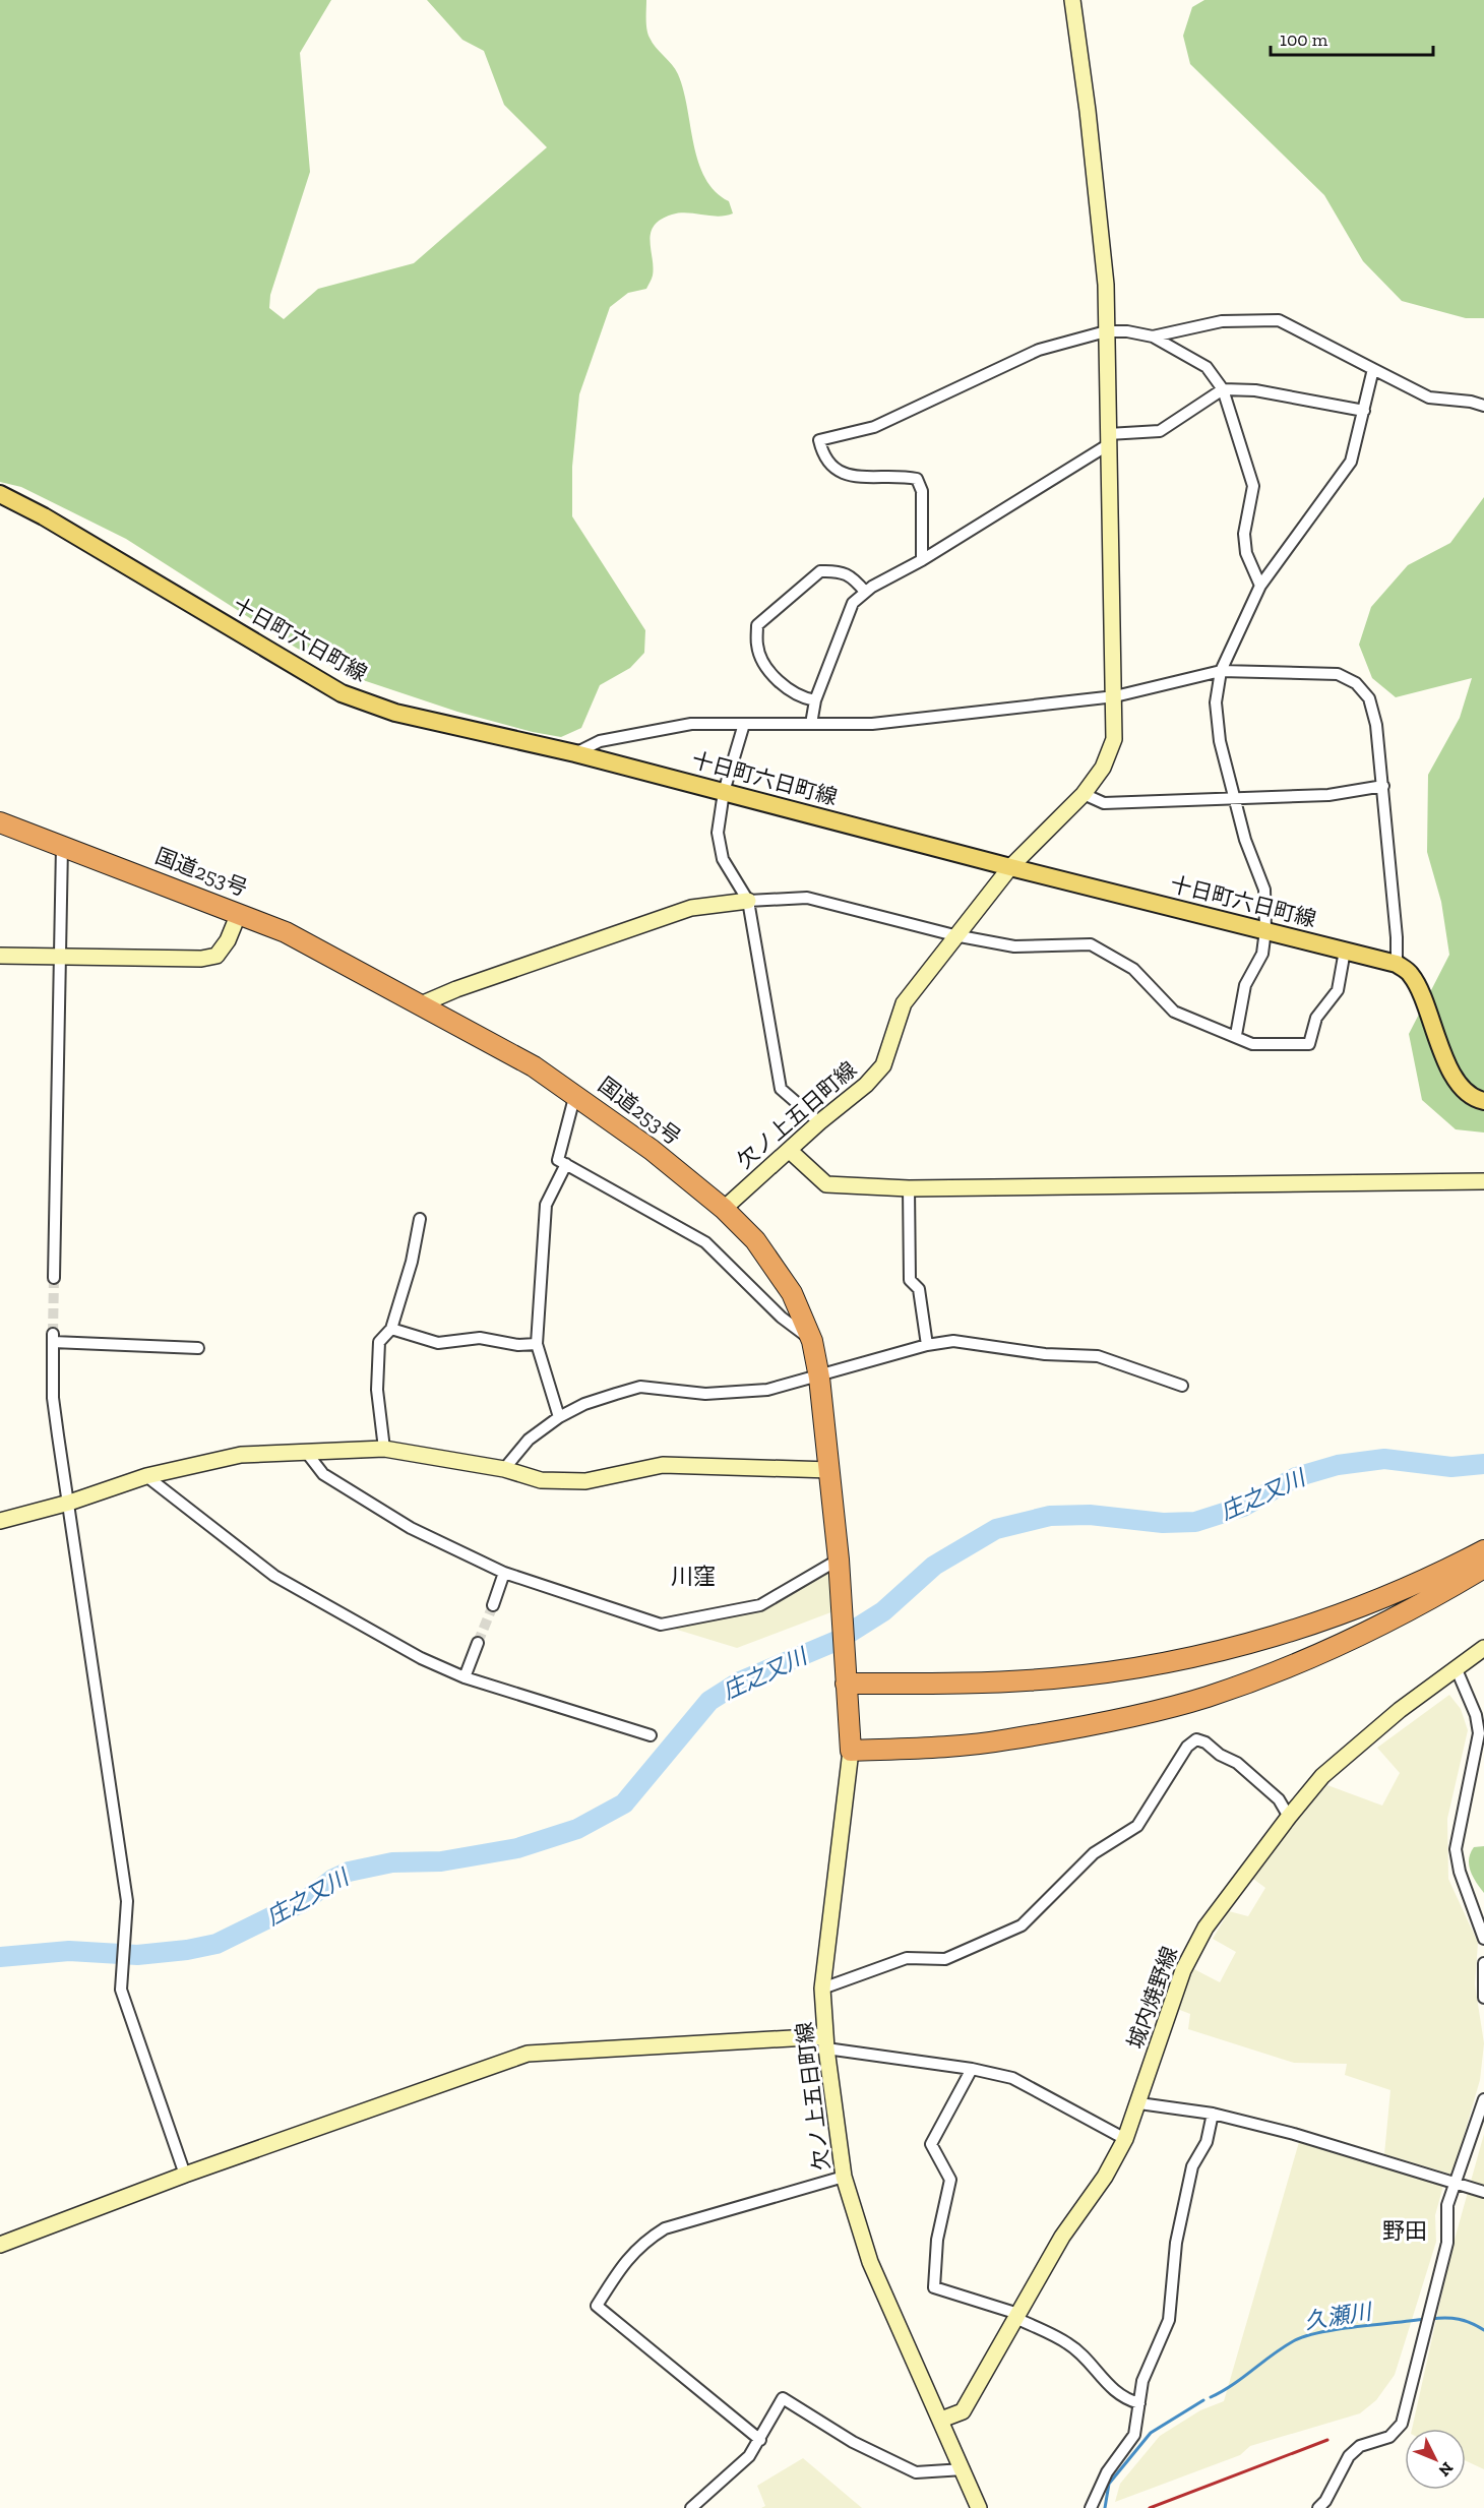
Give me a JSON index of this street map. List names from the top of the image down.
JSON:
{
  "streets": {
    "highway": ["国道253号"],
    "main road": ["十日町六日町線"],
    "street": ["欠ノ上五日町線", "城内焼野線"]
  },
  "crossings": [
    ["十日町六日町線", "欠ノ上五日町線"],
    ["国道253号", "欠ノ上五日町線"],
    ["欠ノ上五日町線", "城内焼野線"]
  ],
  "districts": ["川窪", "野田"],
  "water": ["庄之又川", "久瀬川"],
  "scale_bar": "100 m",
  "north": "bottom right"
}
